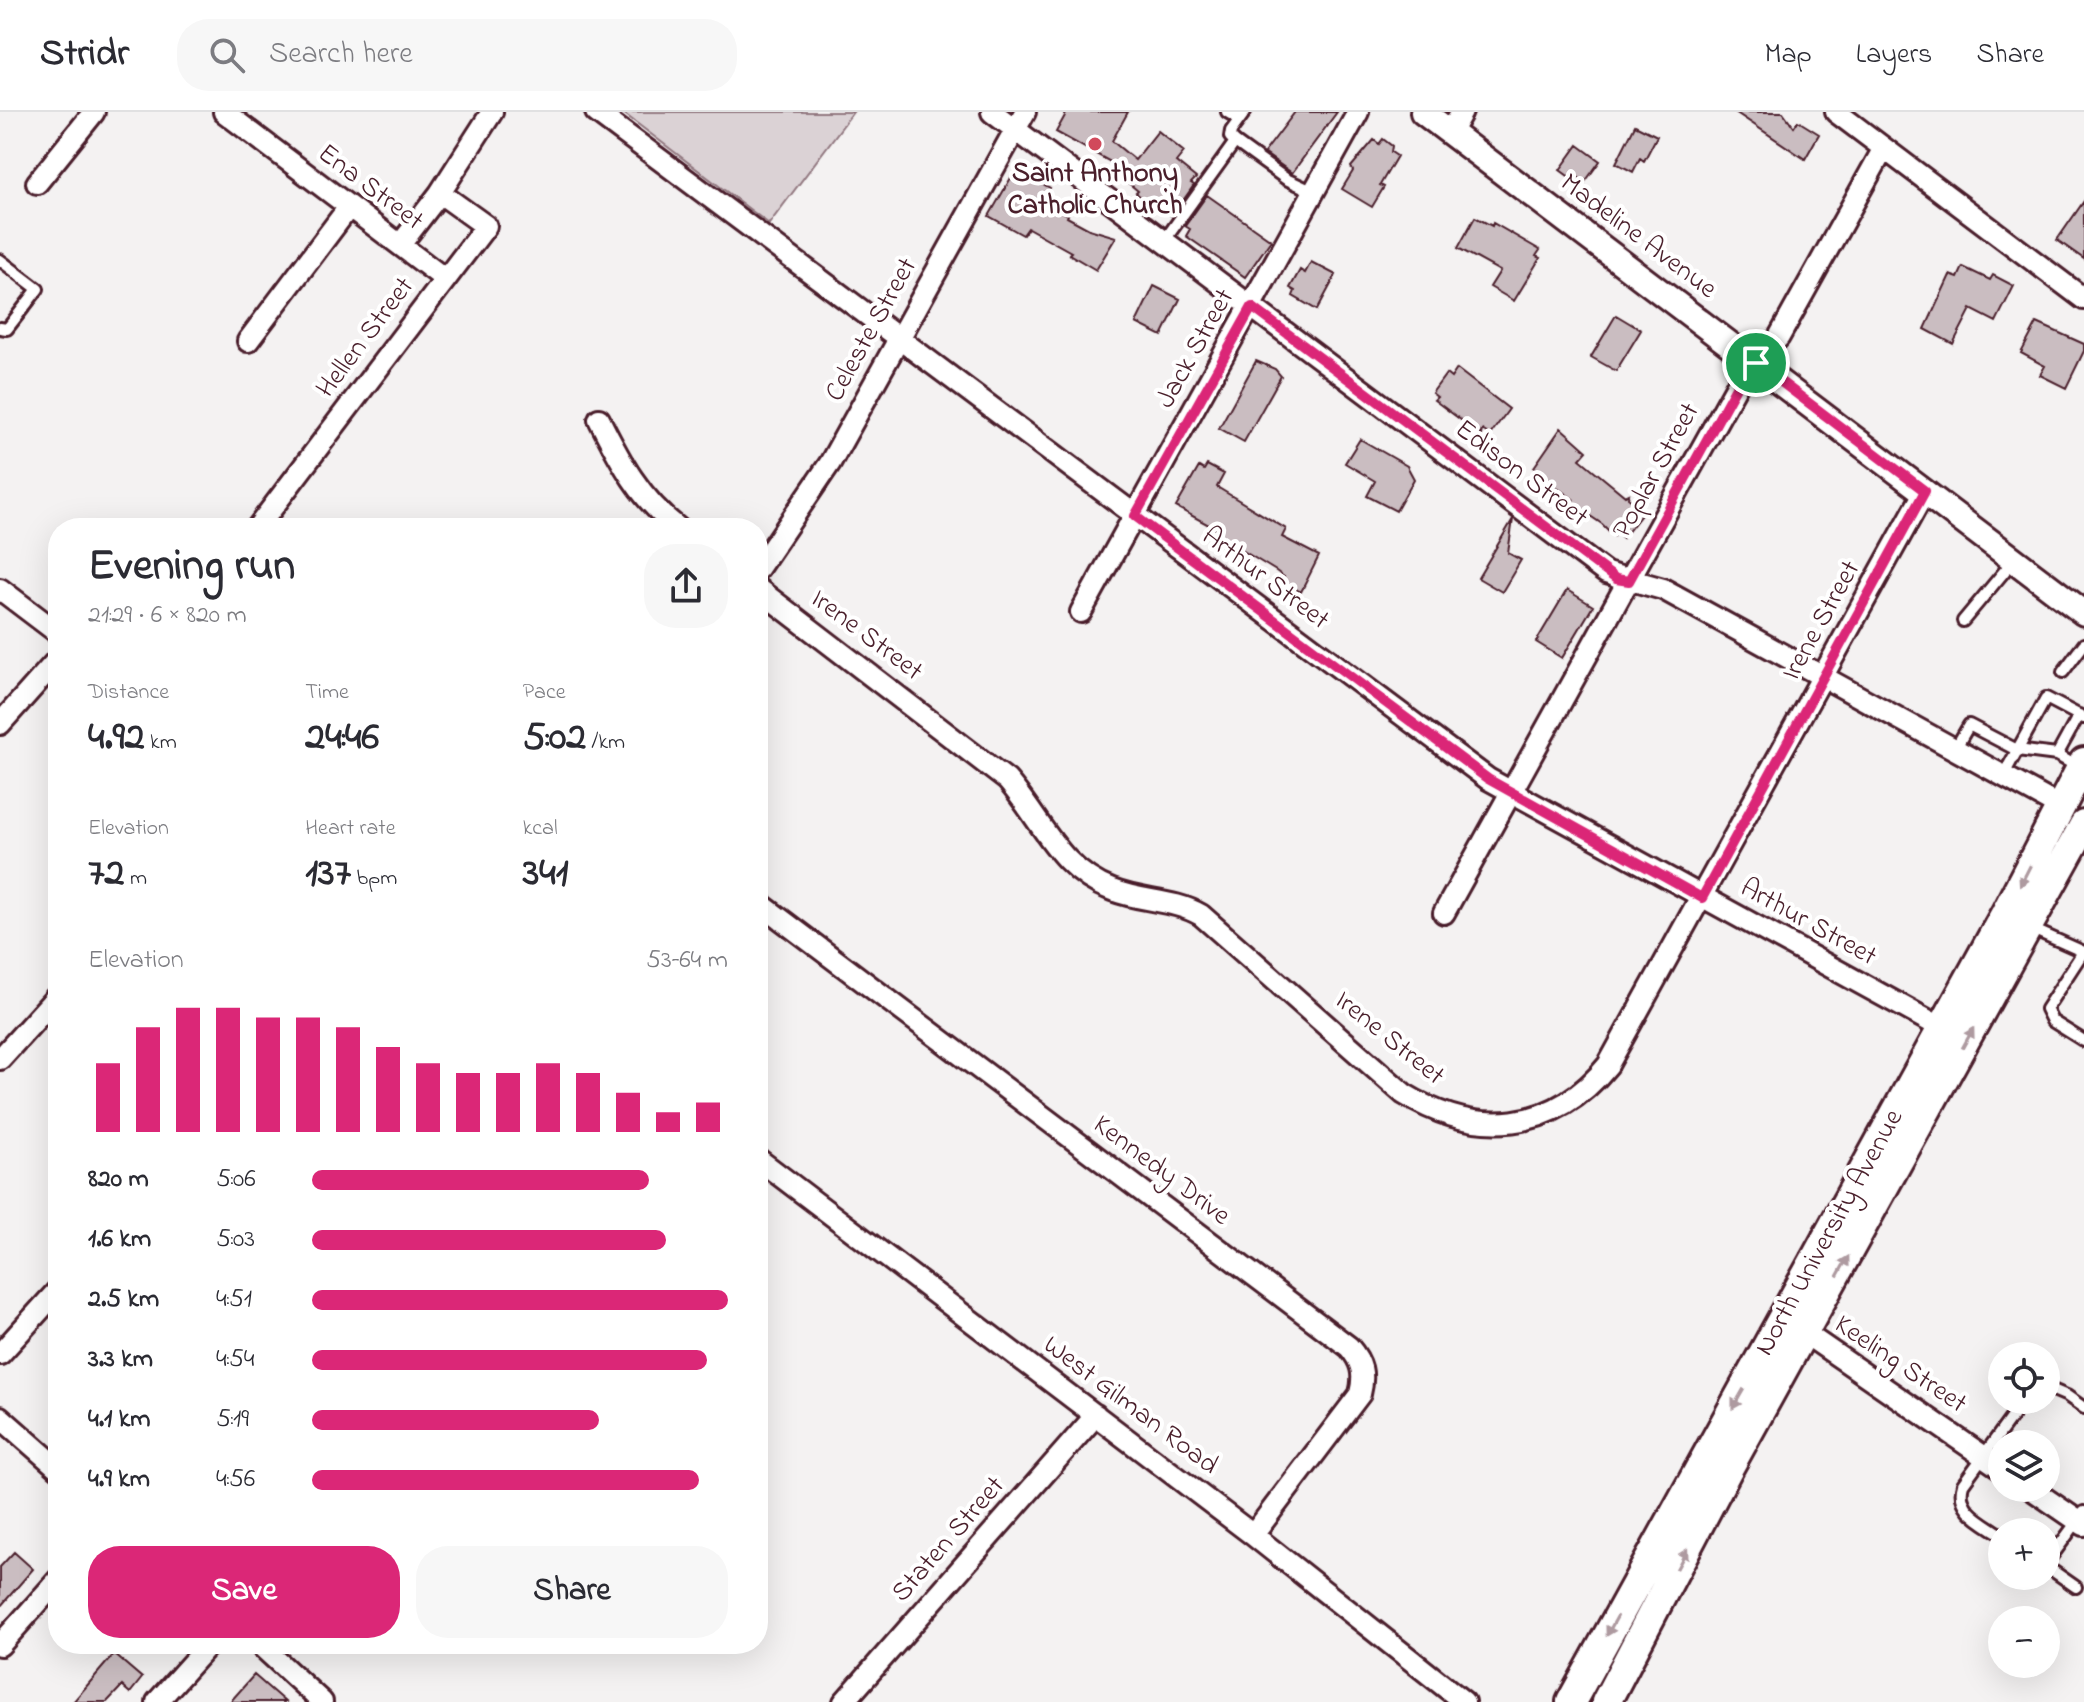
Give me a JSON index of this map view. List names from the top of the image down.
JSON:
{
  "streets": {
    "main road": ["North University Avenue"],
    "street": [
      "Ena Street",
      "Madeline Avenue",
      "Celeste Street",
      "Hellen Street",
      "Jack Street",
      "Poplar Street",
      "Edison Street",
      "Arthur Street",
      "Irene Street",
      "Kennedy Drive",
      "Keeling Street",
      "West Gilman Road",
      "Staten Street"
    ]
  },
  "crossings": [
    ["Ena Street", "Hellen Street"],
    ["Madeline Avenue", "Poplar Street"],
    ["Madeline Avenue", "Irene Street"],
    ["Celeste Street", "Edison Street"],
    ["Celeste Street", "Arthur Street"],
    ["Jack Street", "Edison Street"],
    ["Jack Street", "Arthur Street"],
    ["Poplar Street", "Edison Street"],
    ["Poplar Street", "Arthur Street"],
    ["Edison Street", "Irene Street"],
    ["Edison Street", "North University Avenue"],
    ["Arthur Street", "Irene Street"],
    ["Arthur Street", "North University Avenue"],
    ["Kennedy Drive", "West Gilman Road"],
    ["North University Avenue", "Keeling Street"],
    ["West Gilman Road", "Staten Street"]
  ],
  "places": ["Saint Anthony Catholic Church"],
  "page": {
    "header": "Stridr",
    "search": "Search here",
    "nav": ["Map", "Layers", "Share"],
    "heading": ["Evening run", "21:29 · 6 × 820 m"],
    "stats": [
      ["Distance", "4.92 km"],
      ["Time", "24:46"],
      ["Pace", "5:02 /km"],
      ["Elevation", "72 m"],
      ["Heart rate", "137 bpm"],
      ["kcal", "341"]
    ],
    "chart": ["Elevation", "53–64 m"],
    "list": [
      {
        "name": "820 m",
        "note": "5:06"
      },
      {
        "name": "1.6 km",
        "note": "5:03"
      },
      {
        "name": "2.5 km",
        "note": "4:51"
      },
      {
        "name": "3.3 km",
        "note": "4:54"
      },
      {
        "name": "4.1 km",
        "note": "5:19"
      },
      {
        "name": "4.9 km",
        "note": "4:56"
      }
    ],
    "map_buttons": ["+", "−"],
    "buttons": ["Save", "Share"]
  }
}
